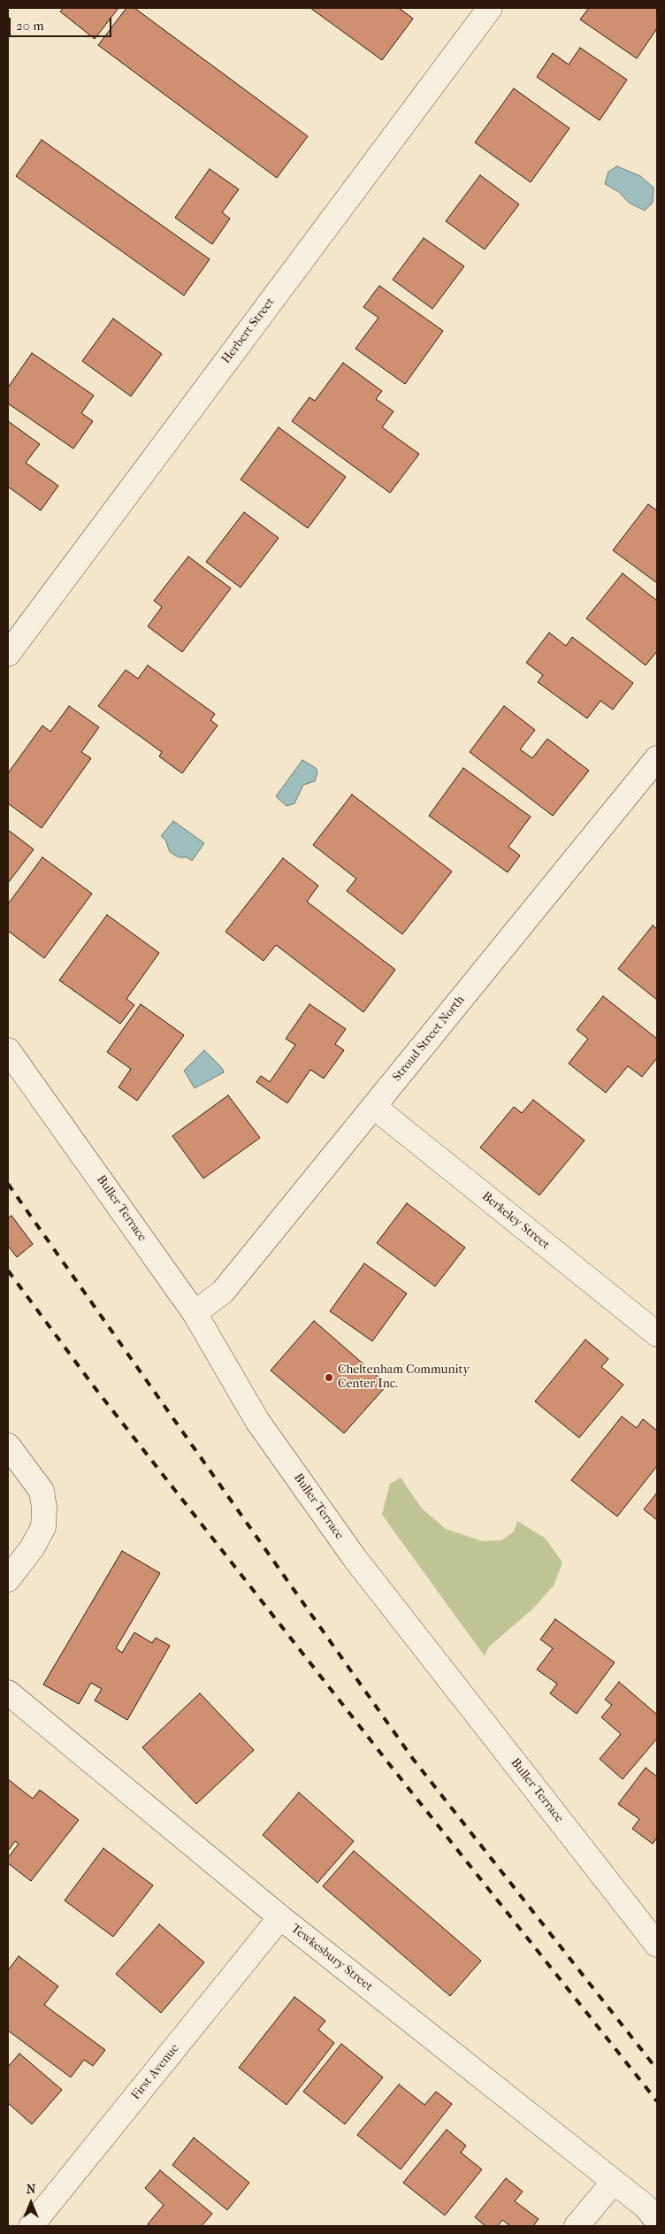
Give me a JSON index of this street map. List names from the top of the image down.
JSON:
{
  "streets": {
    "street": [
      "Herbert Street",
      "Stroud Street North",
      "Buller Terrace",
      "Berkeley Street",
      "Tewkesbury Street",
      "First Avenue"
    ]
  },
  "crossings": [
    ["Stroud Street North", "Buller Terrace"],
    ["Stroud Street North", "Berkeley Street"],
    ["Tewkesbury Street", "First Avenue"]
  ],
  "places": ["Cheltenham Community Center Inc."],
  "scale_bar": "20 m",
  "north": "top"
}
